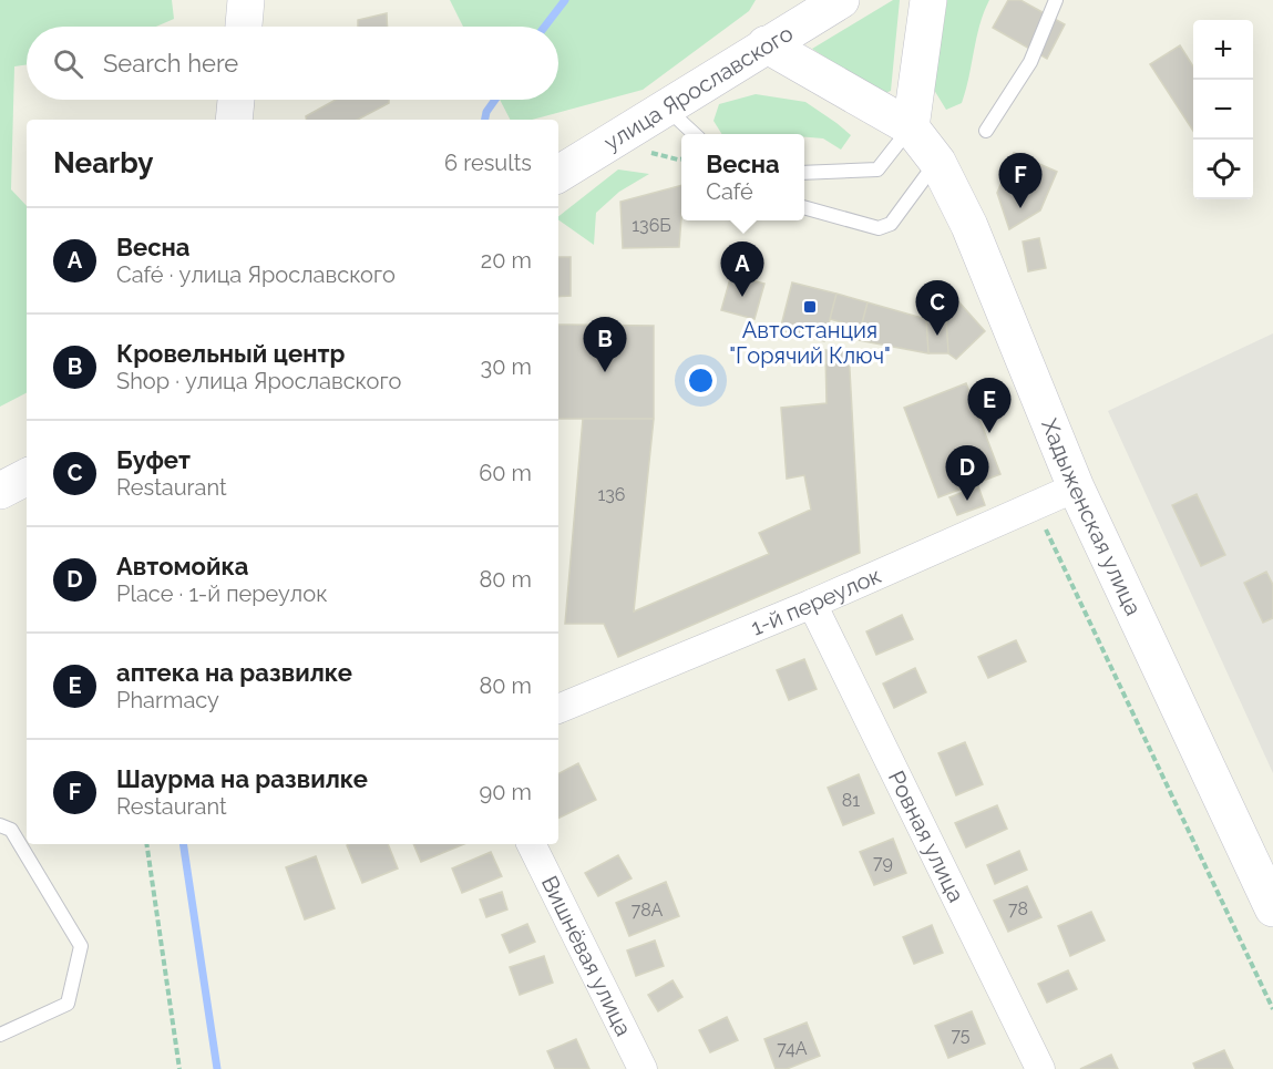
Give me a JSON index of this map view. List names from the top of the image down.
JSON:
{
  "streets": {
    "main road": ["улица Ярославского", "Хадыженская улица"],
    "street": ["1-й переулок", "Ровная улица", "Вишнёвая улица"]
  },
  "crossings": [
    ["улица Ярославского", "Хадыженская улица"],
    ["Хадыженская улица", "1-й переулок"],
    ["1-й переулок", "Ровная улица"]
  ],
  "places": {
    "transit": ["Автостанция \"Горячий Ключ\""]
  },
  "house_numbers": [
    "136Б",
    "136",
    "81",
    "79",
    "78",
    "78А",
    "75",
    "74А"
  ],
  "page": {
    "map_buttons": ["+", "−"],
    "search": "Search here",
    "heading": ["Nearby", "6 results"],
    "popup": ["Весна", "Café"],
    "pins": [
      "F",
      "A",
      "C",
      "B",
      "E",
      "D"
    ],
    "list": [
      {
        "mark": "A",
        "name": "Весна",
        "note": "Café · улица Ярославского",
        "value": "20 m"
      },
      {
        "mark": "B",
        "name": "Кровельный центр",
        "note": "Shop · улица Ярославского",
        "value": "30 m"
      },
      {
        "mark": "C",
        "name": "Буфет",
        "note": "Restaurant",
        "value": "60 m"
      },
      {
        "mark": "D",
        "name": "Автомойка",
        "note": "Place · 1-й переулок",
        "value": "80 m"
      },
      {
        "mark": "E",
        "name": "аптека на развилке",
        "note": "Pharmacy",
        "value": "80 m"
      },
      {
        "mark": "F",
        "name": "Шаурма на развилке",
        "note": "Restaurant",
        "value": "90 m"
      }
    ]
  }
}
